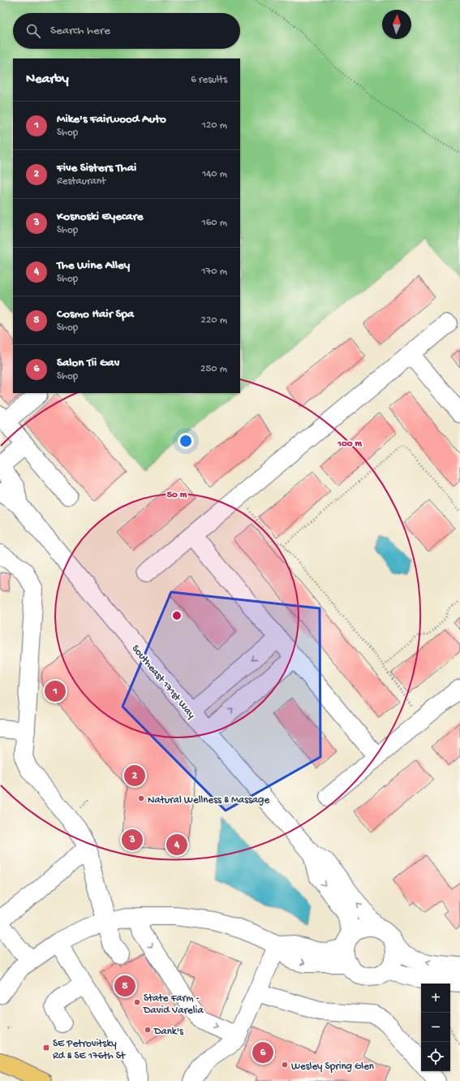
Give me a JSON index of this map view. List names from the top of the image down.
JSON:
{
  "streets": {
    "street": ["Southeast 171st Way"]
  },
  "places": {
    "other": [
      "Natural Wellness & Massage",
      "State Farm - David Varelia",
      "Dank's",
      "Wesley Spring Glen"
    ],
    "transit": ["SE Petrovitsky Rd & SE 176th St"]
  },
  "north": "top",
  "page": {
    "search": "Search here",
    "heading": ["Nearby", "6 results"],
    "list": [
      {
        "mark": "1",
        "name": "Mike's Fairwood Auto",
        "note": "Shop",
        "value": "120 m"
      },
      {
        "mark": "2",
        "name": "Five Sisters Thai",
        "note": "Restaurant",
        "value": "140 m"
      },
      {
        "mark": "3",
        "name": "Kosnoski Eyecare",
        "note": "Shop",
        "value": "160 m"
      },
      {
        "mark": "4",
        "name": "The Wine Alley",
        "note": "Shop",
        "value": "170 m"
      },
      {
        "mark": "5",
        "name": "Cosmo Hair Spa",
        "note": "Shop",
        "value": "220 m"
      },
      {
        "mark": "6",
        "name": "Salon Tii Gav",
        "note": "Shop",
        "value": "250 m"
      }
    ],
    "pins": [
      "1",
      "2",
      "3",
      "4",
      "5",
      "6"
    ],
    "map_buttons": ["+", "−"]
  },
  "rings": ["100 m", "50 m"]
}
